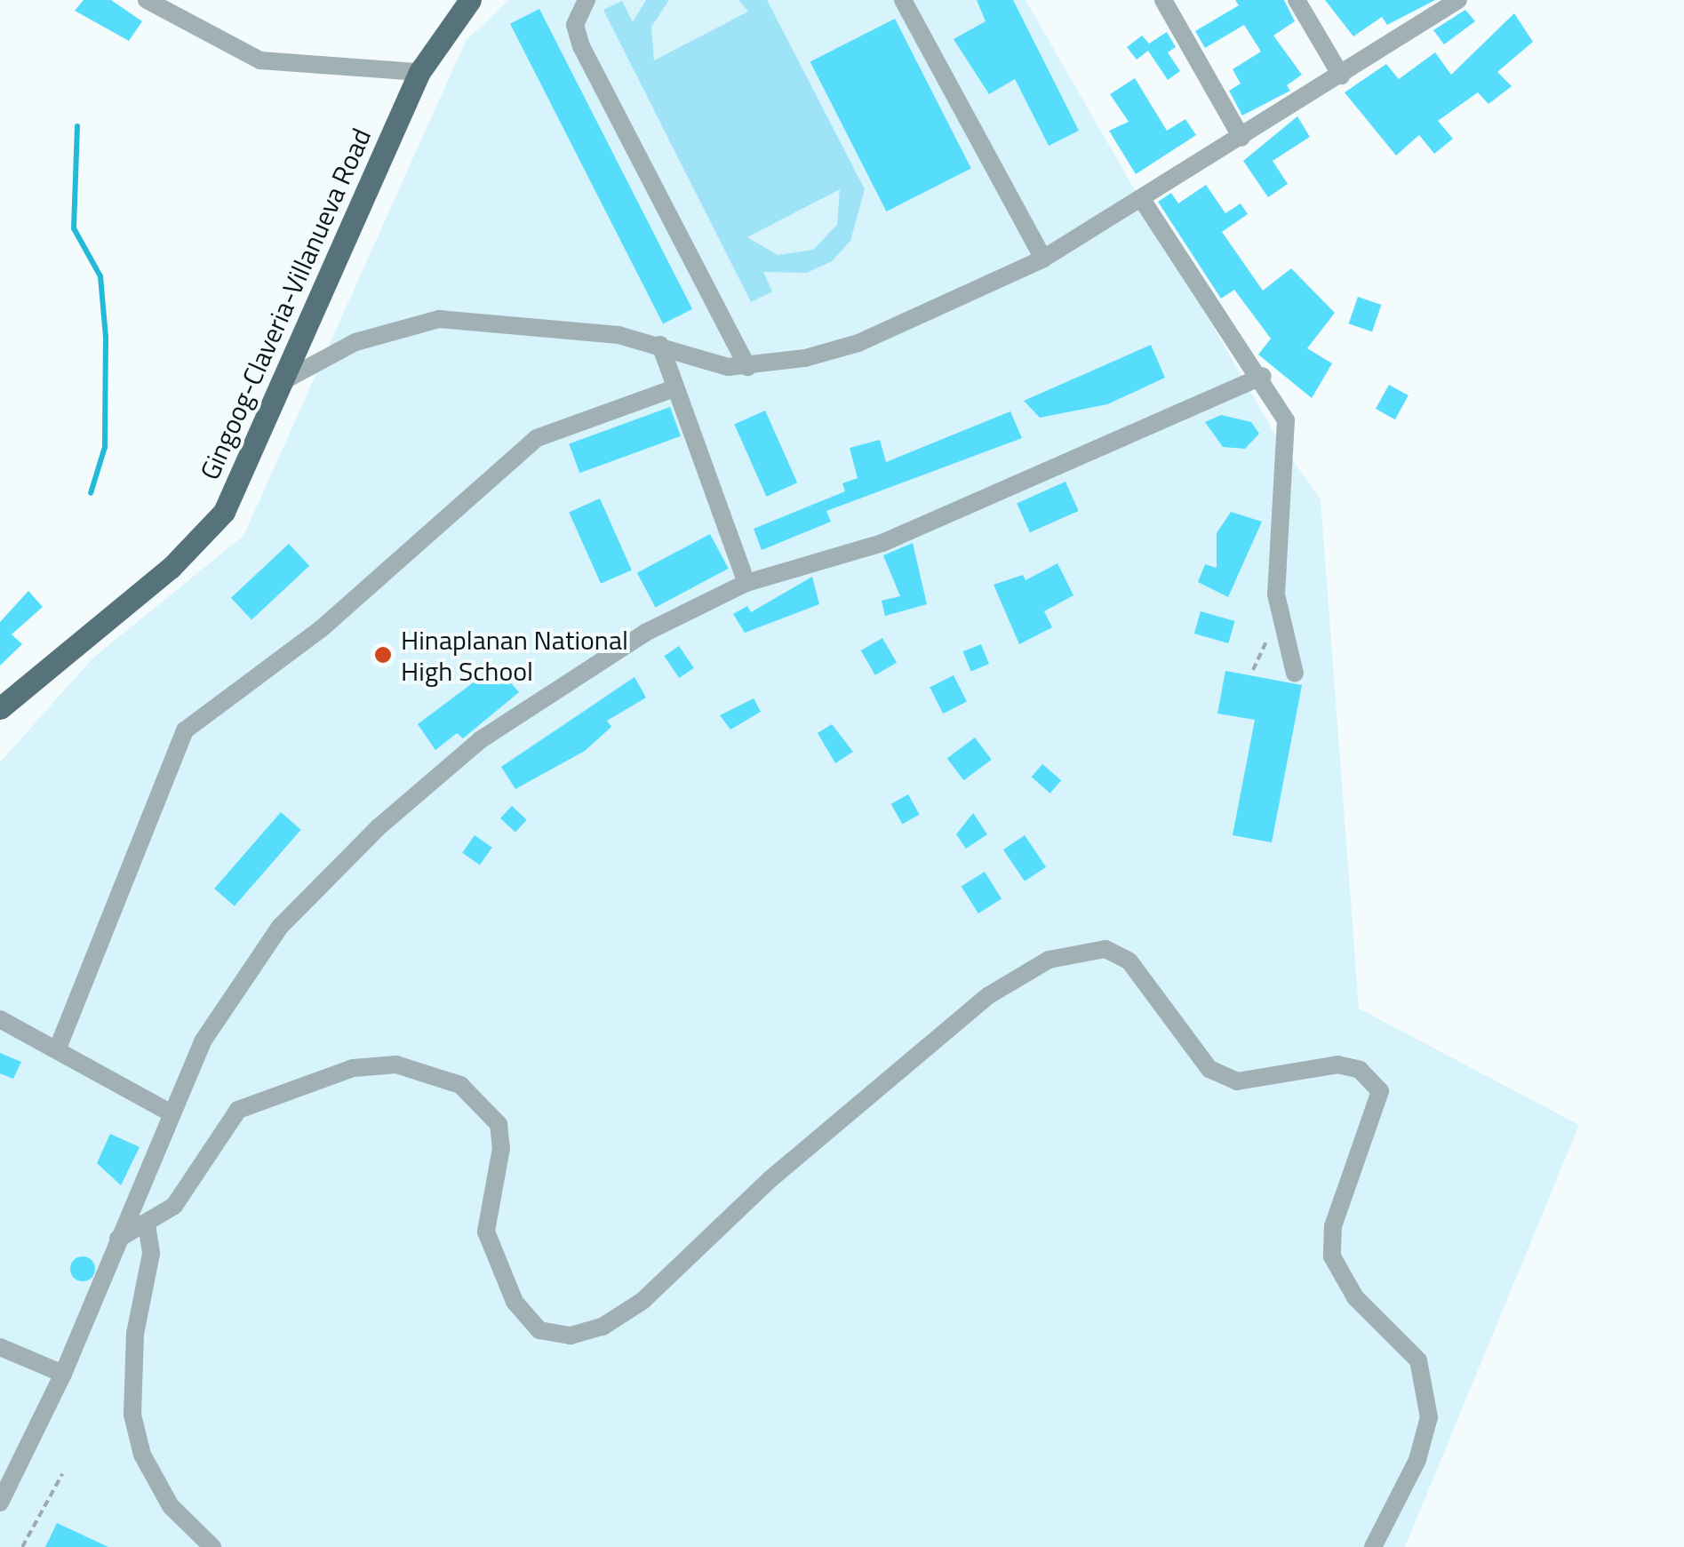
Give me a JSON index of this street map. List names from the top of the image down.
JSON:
{
  "streets": {
    "main road": ["Gingoog-Claveria-Villanueva Road"]
  },
  "places": ["Hinaplanan National High School"]
}
